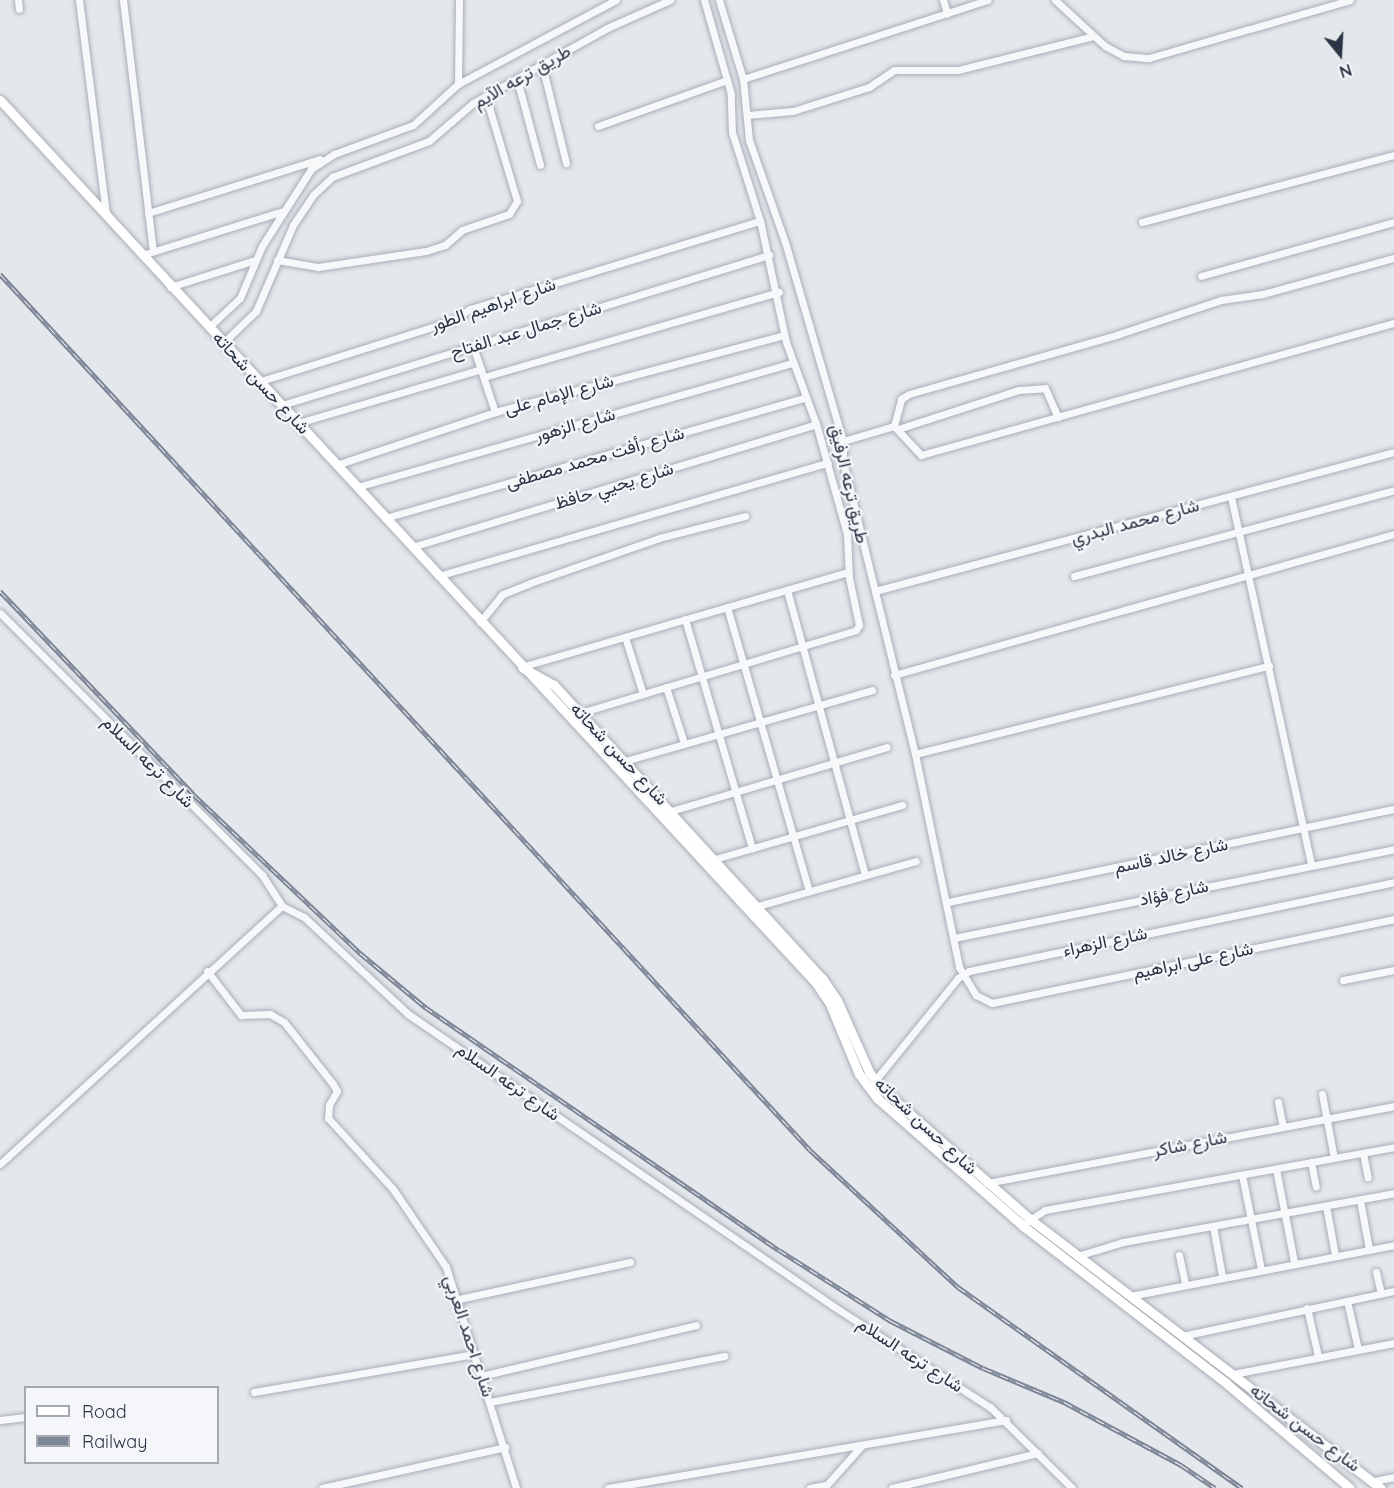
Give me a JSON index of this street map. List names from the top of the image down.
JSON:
{
  "streets": {
    "main road": ["شارع حسن شحاته"],
    "street": [
      "طريق ترعه الآيم",
      "شارع ابراهيم الطور",
      "شارع جمال عبد الفتاح",
      "شارع الإمام على",
      "شارع الزهور",
      "شارع رأفت محمد مصطفى",
      "طريق ترعه الرفيق",
      "شارع يحيي حافظ",
      "شارع محمد البدري",
      "شارع ترعه السلام",
      "شارع خالد قاسم",
      "شارع فؤاد",
      "شارع الزهراء",
      "شارع على ابراهيم",
      "شارع شاكر",
      "شارع احمد العربي"
    ]
  },
  "crossings": [
    ["طريق ترعه الآيم", "شارع حسن شحاته"],
    ["شارع ابراهيم الطور", "شارع حسن شحاته"],
    ["شارع ابراهيم الطور", "طريق ترعه الرفيق"],
    ["شارع جمال عبد الفتاح", "شارع حسن شحاته"],
    ["شارع جمال عبد الفتاح", "طريق ترعه الرفيق"],
    ["شارع حسن شحاته", "شارع الإمام على"],
    ["شارع حسن شحاته", "شارع الزهور"],
    ["شارع حسن شحاته", "شارع رأفت محمد مصطفى"],
    ["شارع حسن شحاته", "شارع يحيي حافظ"],
    ["شارع حسن شحاته", "شارع شاكر"],
    ["شارع الإمام على", "طريق ترعه الرفيق"],
    ["شارع الزهور", "طريق ترعه الرفيق"],
    ["شارع رأفت محمد مصطفى", "طريق ترعه الرفيق"],
    ["طريق ترعه الرفيق", "شارع يحيي حافظ"],
    ["طريق ترعه الرفيق", "شارع محمد البدري"],
    ["طريق ترعه الرفيق", "شارع خالد قاسم"],
    ["طريق ترعه الرفيق", "شارع فؤاد"],
    ["طريق ترعه الرفيق", "شارع الزهراء"],
    ["طريق ترعه الرفيق", "شارع على ابراهيم"],
    ["شارع الزهراء", "شارع على ابراهيم"]
  ],
  "legend": ["Road", "Railway"],
  "north": "bottom"
}
